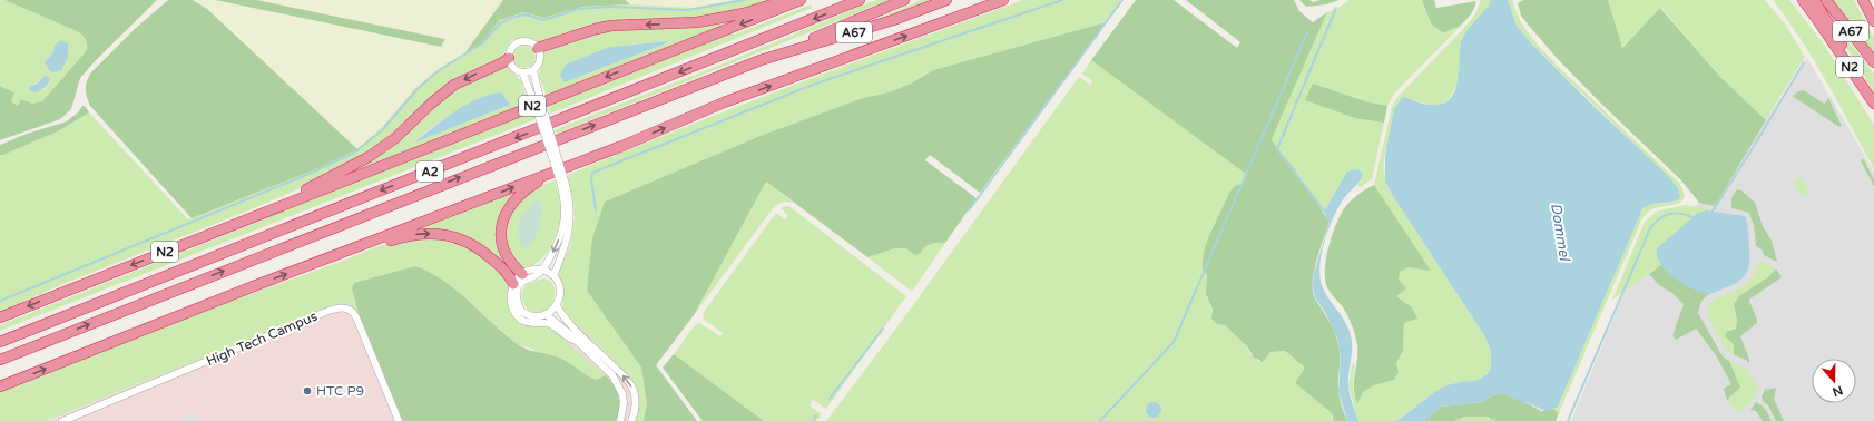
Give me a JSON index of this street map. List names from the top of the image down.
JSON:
{
  "streets": {
    "highway": ["A67", "N2", "A2"],
    "street": ["High Tech Campus"]
  },
  "crossings": [
    ["A67", "N2"],
    ["A67", "A2"]
  ],
  "water": ["Dommel"],
  "places": ["HTC P9"],
  "north": "bottom"
}
